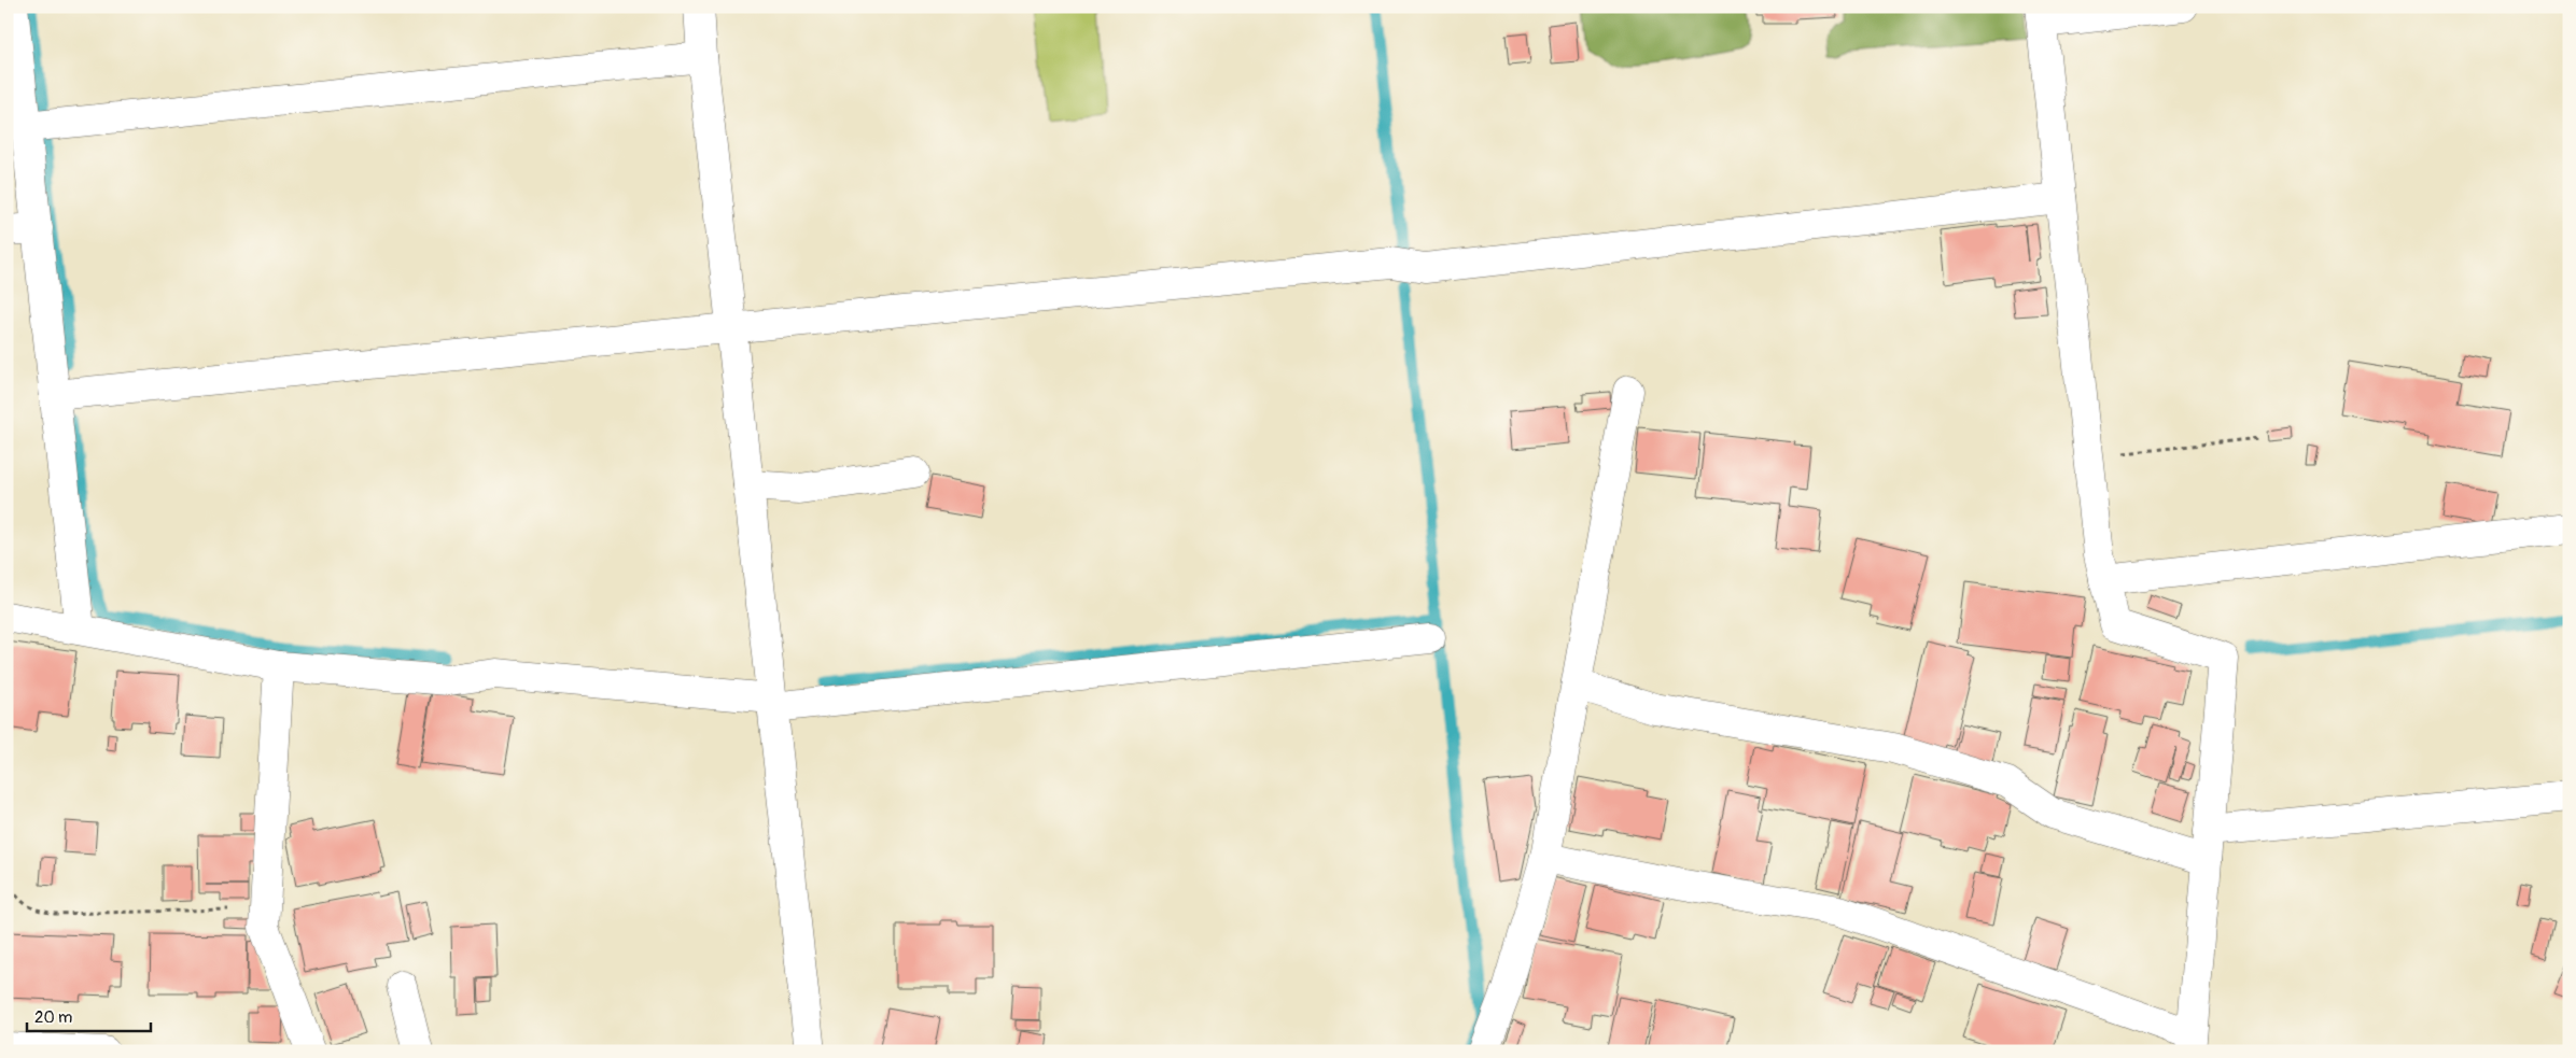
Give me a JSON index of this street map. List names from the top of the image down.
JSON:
{
  "scale_bar": "20 m"
}
